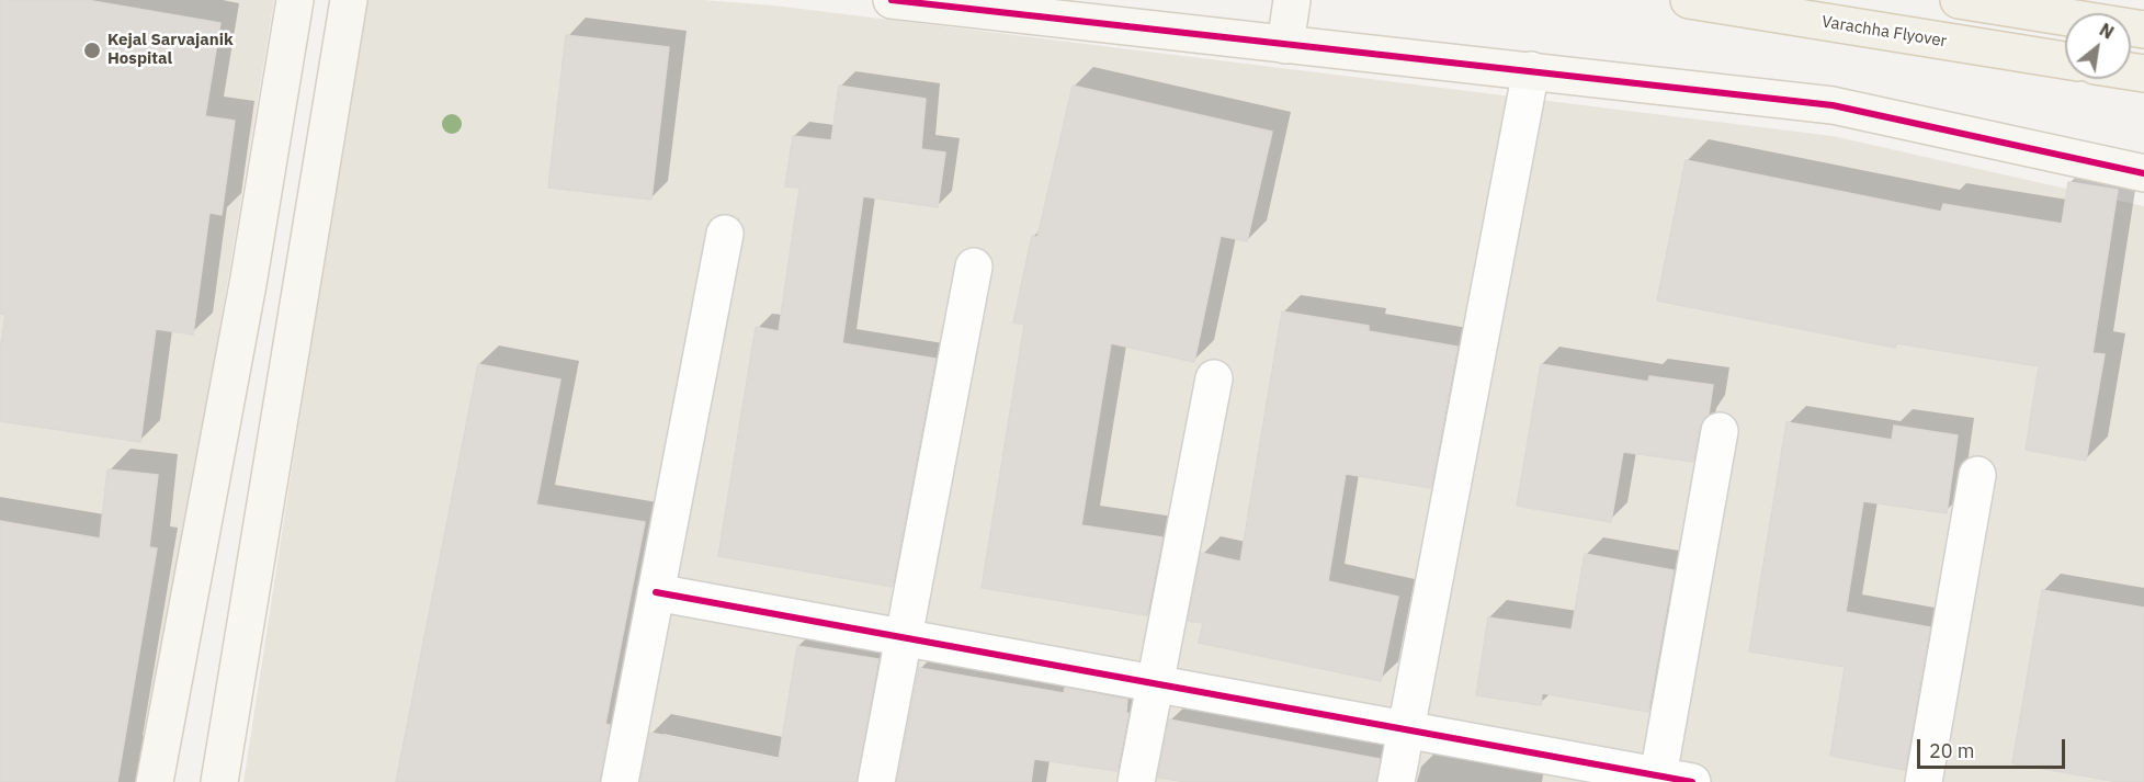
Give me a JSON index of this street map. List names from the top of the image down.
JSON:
{
  "streets": {
    "main road": ["Varachha Flyover"]
  },
  "places": ["Kejal Sarvajanik Hospital"],
  "scale_bar": "20 m",
  "north": "top right"
}
